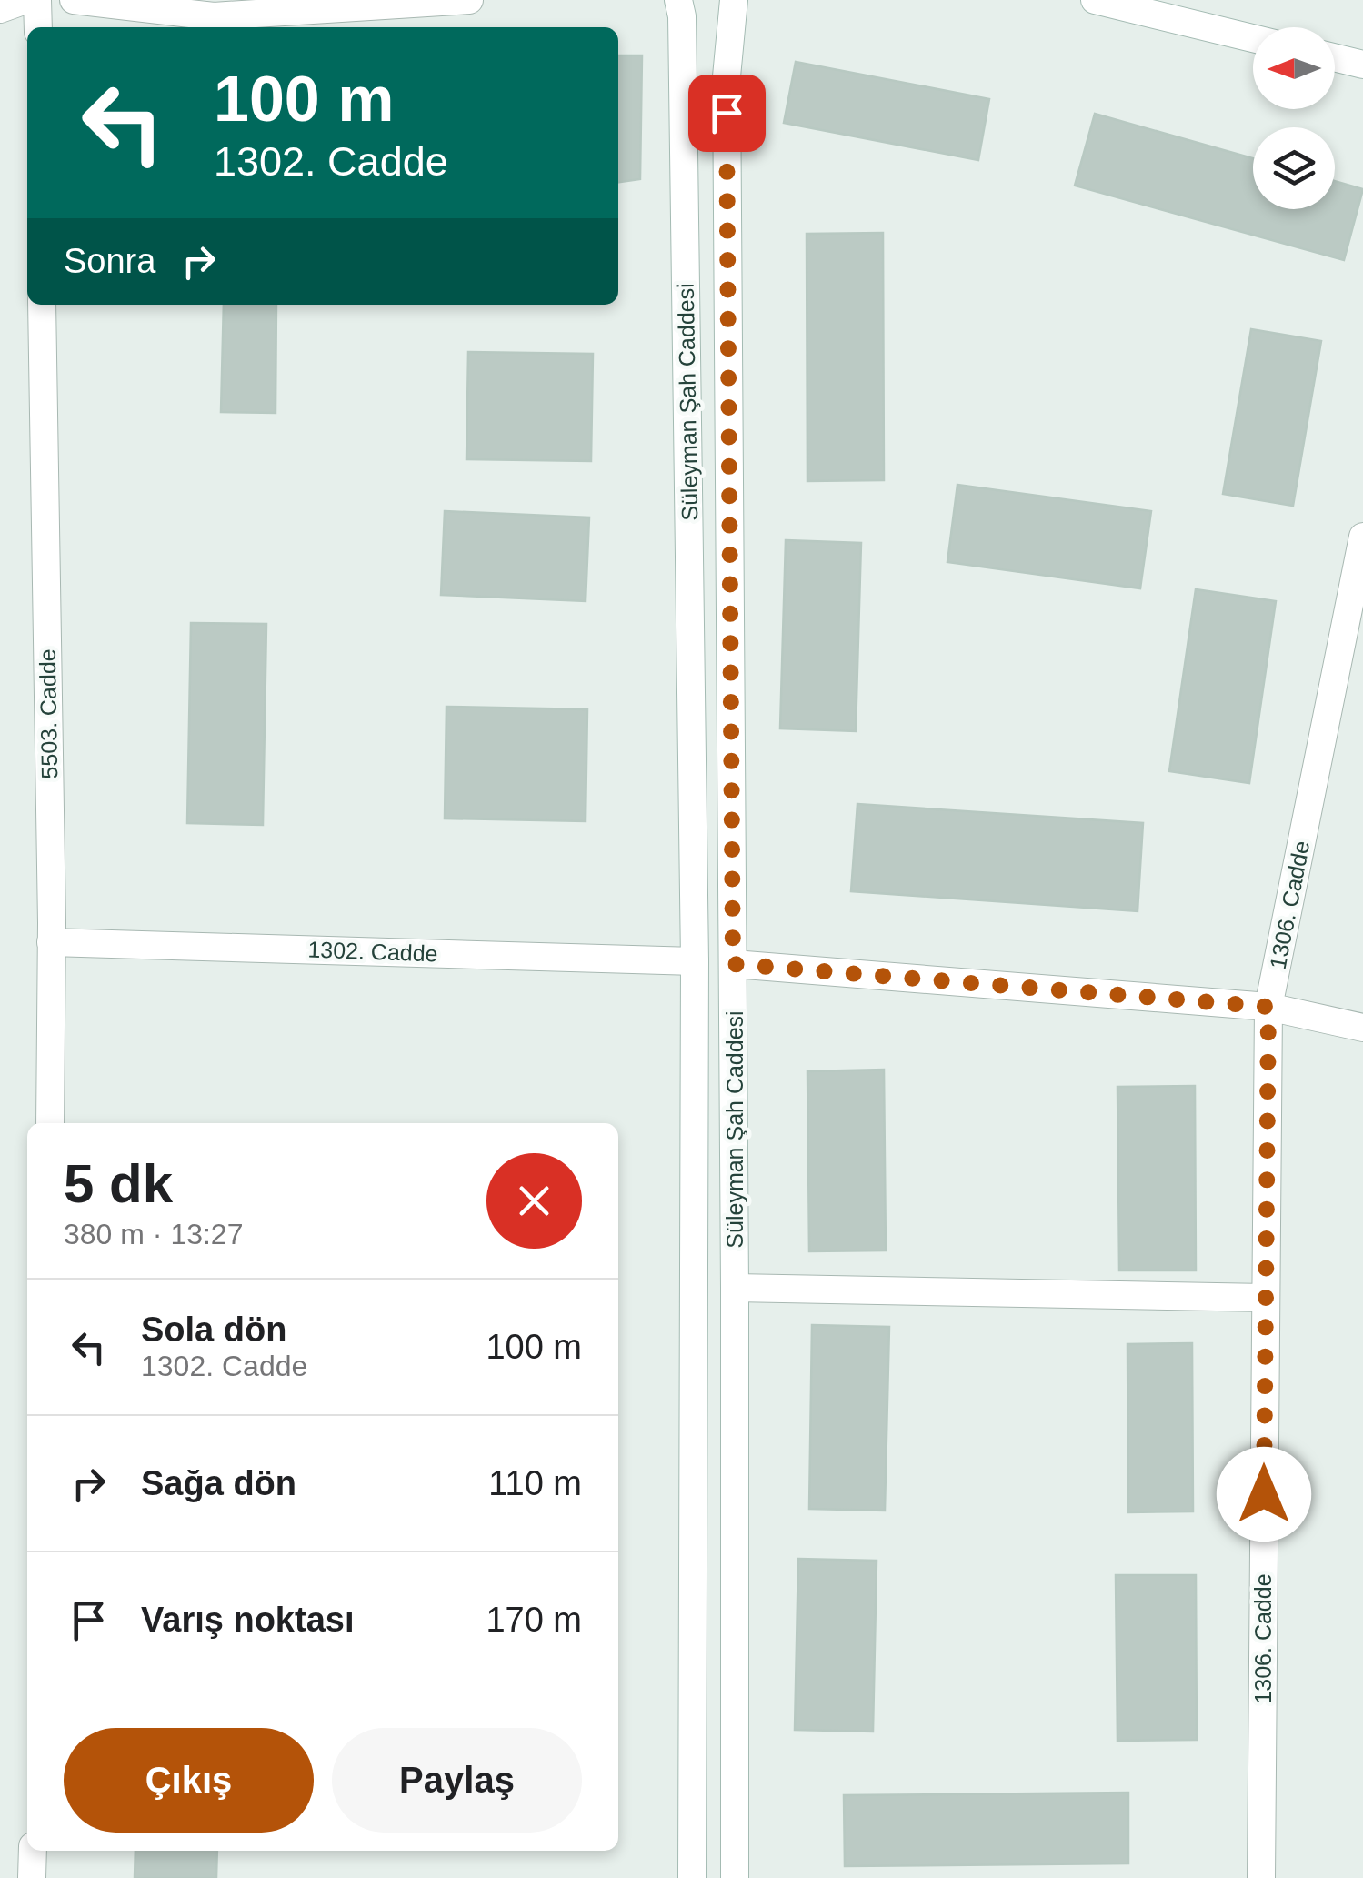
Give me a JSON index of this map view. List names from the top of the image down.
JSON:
{
  "streets": {
    "street": [
      "Süleyman Şah Caddesi",
      "5503. Cadde",
      "1306. Cadde",
      "1302. Cadde"
    ]
  },
  "crossings": [
    ["Süleyman Şah Caddesi", "1302. Cadde"],
    ["5503. Cadde", "1302. Cadde"]
  ],
  "north": "left",
  "page": {
    "turn": ["100 m", "1302. Cadde"],
    "then": "Sonra",
    "heading": ["5 dk", "380 m · 13:27"],
    "list": [
      {
        "name": "Sola dön",
        "note": "1302. Cadde",
        "value": "100 m"
      },
      {
        "name": "Sağa dön",
        "value": "110 m"
      },
      {
        "name": "Varış noktası",
        "value": "170 m"
      }
    ],
    "buttons": ["Çıkış", "Paylaş"]
  }
}
